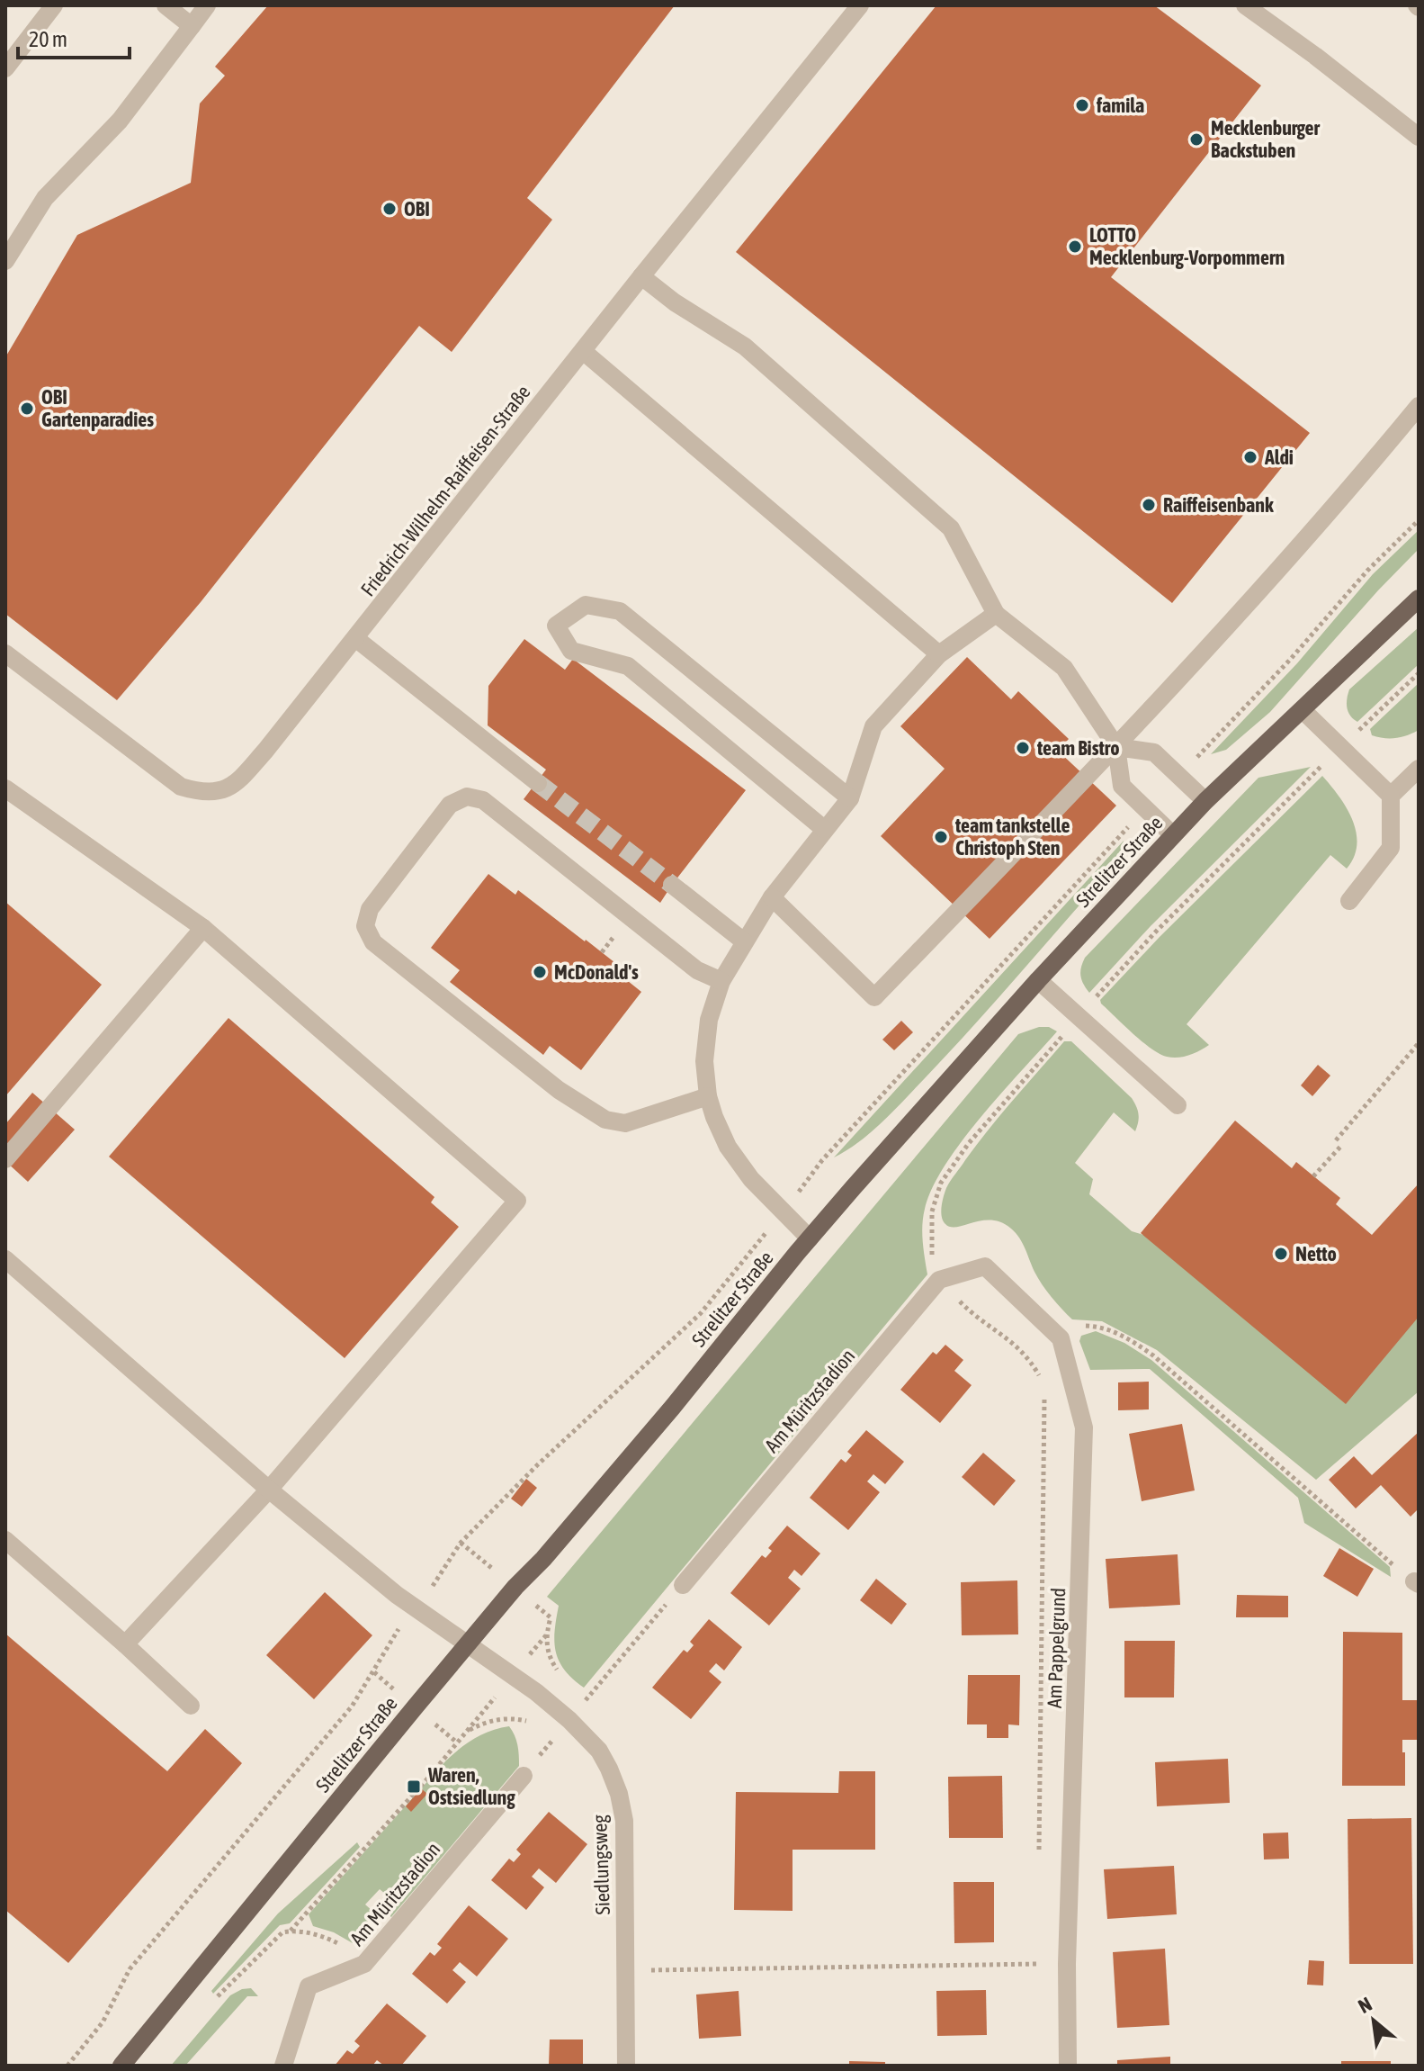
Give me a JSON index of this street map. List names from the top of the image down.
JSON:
{
  "streets": {
    "main road": ["Strelitzer Straße"],
    "street": [
      "Friedrich-Wilhelm-Raiffeisen-Straße",
      "Am Müritzstadion",
      "Am Pappelgrund",
      "Siedlungsweg"
    ]
  },
  "crossings": [
    ["Strelitzer Straße", "Siedlungsweg"]
  ],
  "places": {
    "other": [
      "famila",
      "Mecklenburger Backstuben",
      "OBI",
      "LOTTO Mecklenburg-Vorpommern",
      "OBI Gartenparadies",
      "Aldi",
      "Raiffeisenbank",
      "team Bistro",
      "team tankstelle Christoph Sten",
      "McDonald's",
      "Netto"
    ],
    "transit": ["Waren, Ostsiedlung"]
  },
  "scale_bar": "20 m",
  "north": "top left"
}
